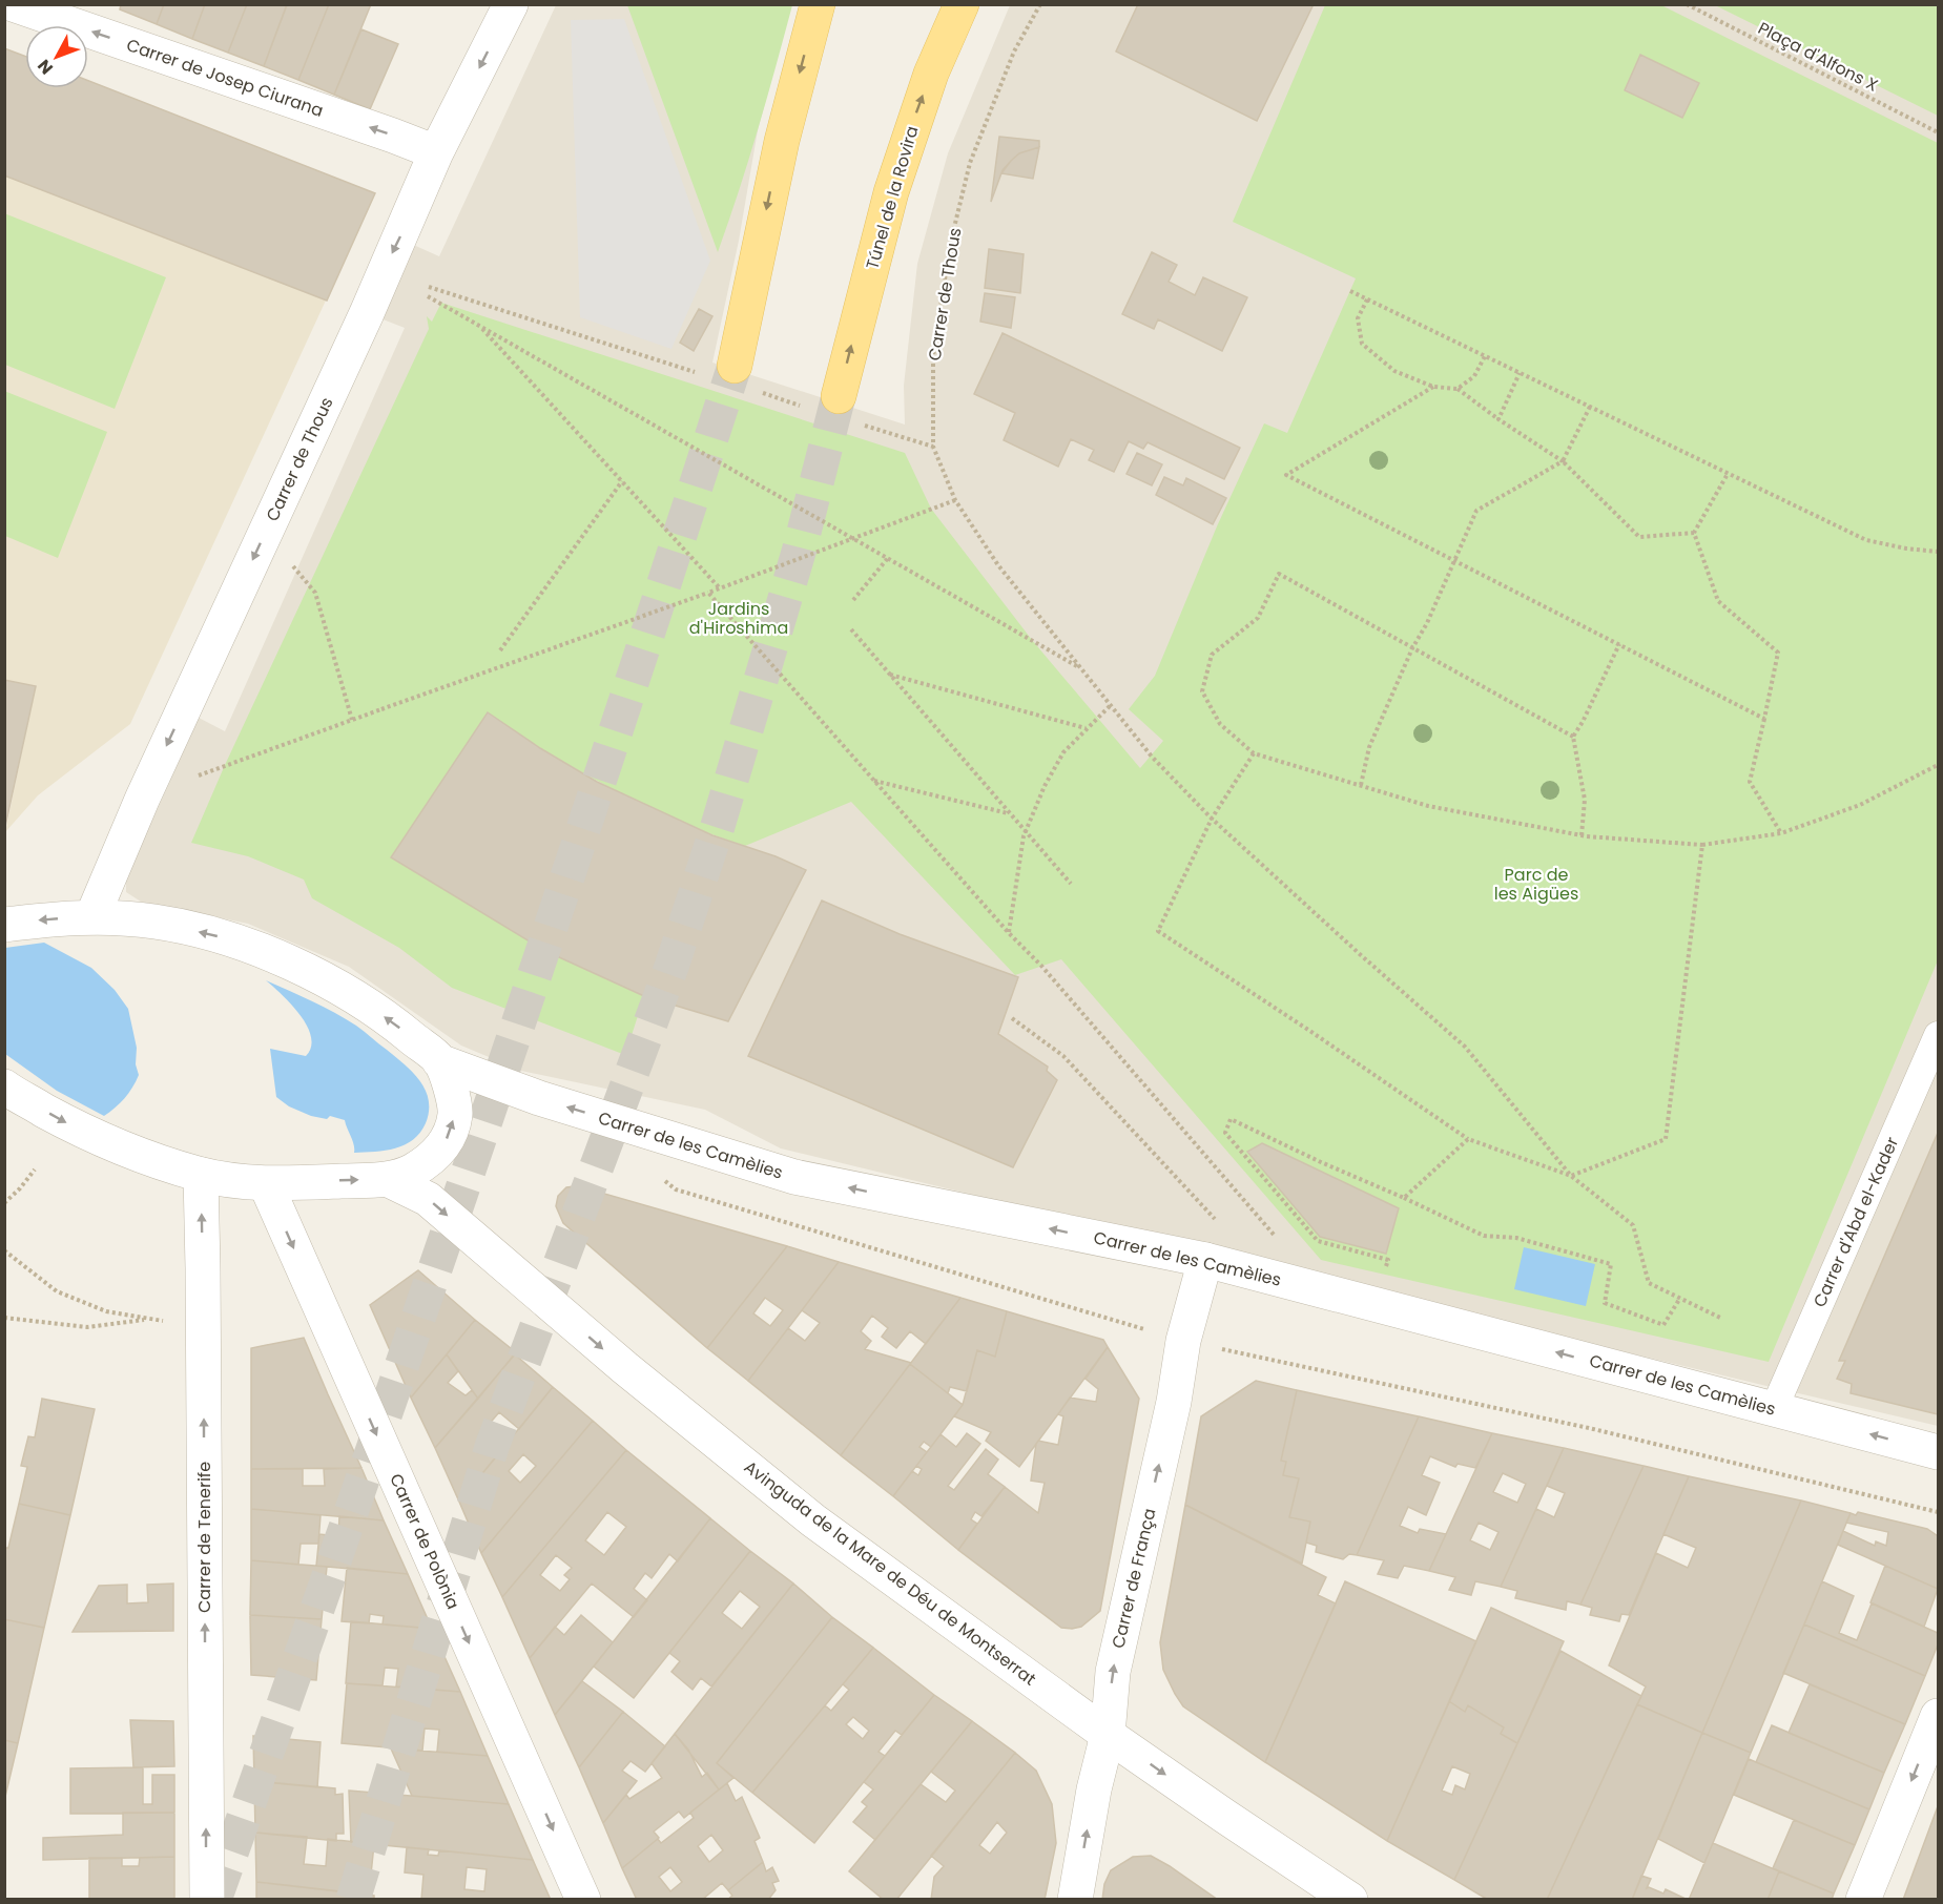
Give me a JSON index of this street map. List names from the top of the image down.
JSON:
{
  "streets": {
    "main road": ["Túnel de la Rovira"],
    "street": [
      "Carrer de Josep Ciurana",
      "Carrer de Thous",
      "Carrer de les Camèlies",
      "Carrer d'Abd el-Kader",
      "Carrer de Tenerife",
      "Carrer de Polònia",
      "Avinguda de la Mare de Déu de Montserrat",
      "Carrer de França"
    ],
    "path": ["Plaça d'Alfons X"]
  },
  "crossings": [
    ["Carrer de Josep Ciurana", "Carrer de Thous"],
    ["Carrer de les Camèlies", "Carrer d'Abd el-Kader"],
    ["Carrer de les Camèlies", "Carrer de França"],
    ["Avinguda de la Mare de Déu de Montserrat", "Carrer de França"]
  ],
  "one_way": [
    "Carrer de Josep Ciurana",
    "Carrer de Thous",
    "Carrer de les Camèlies",
    "Carrer de Tenerife",
    "Carrer de Polònia",
    "Avinguda de la Mare de Déu de Montserrat",
    "Carrer de França"
  ],
  "parks": ["Jardins d'Hiroshima", "Parc de les Aigües"],
  "north": "bottom left"
}
